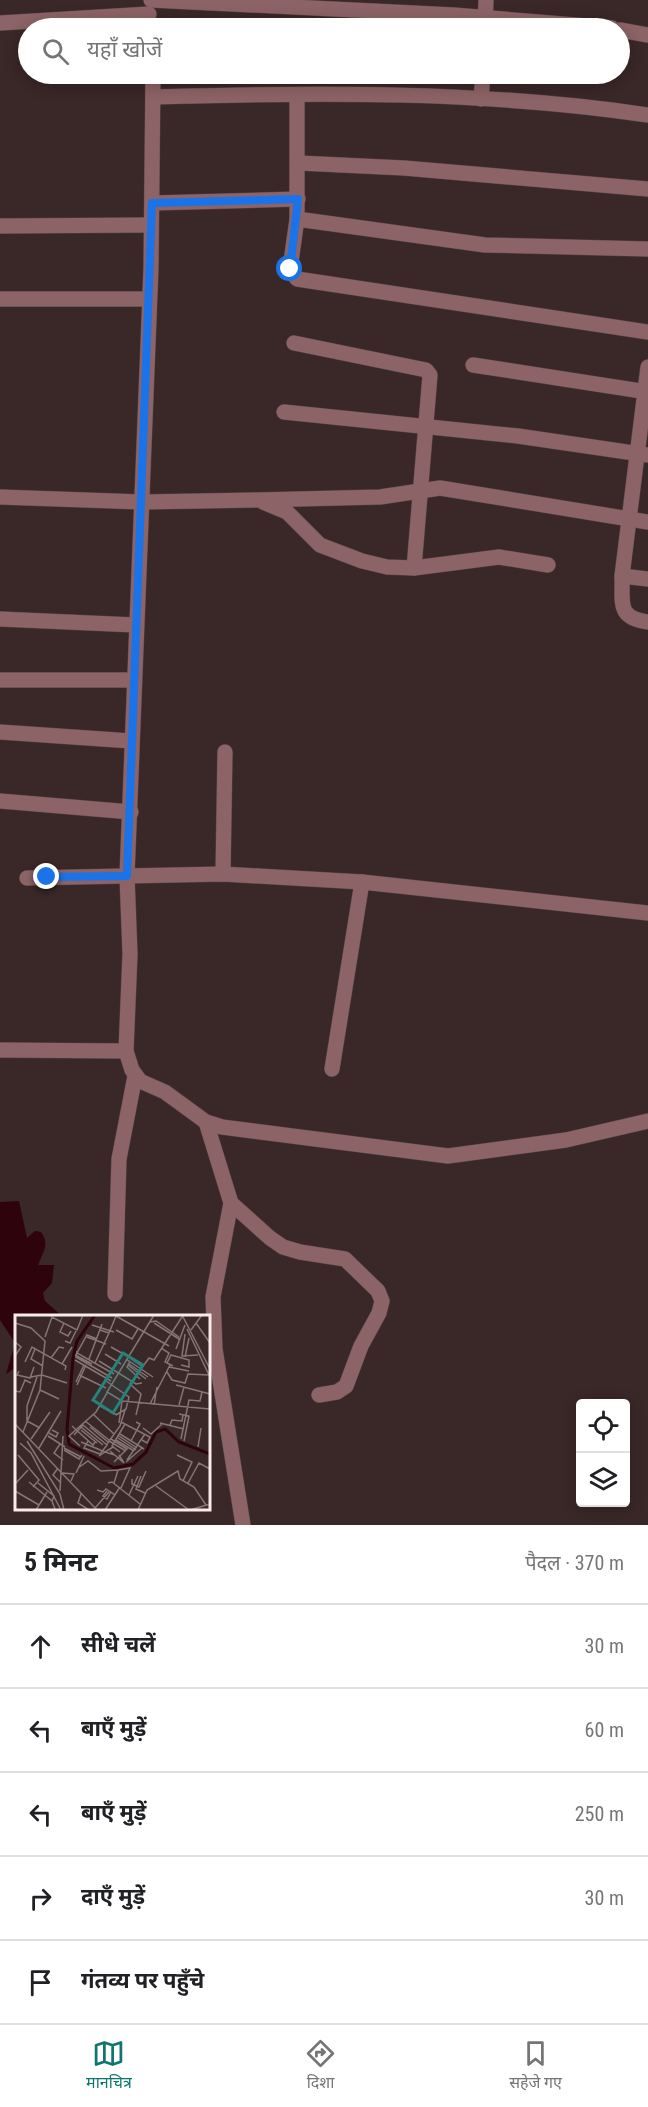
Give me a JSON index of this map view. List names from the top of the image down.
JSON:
{
  "page": {
    "search": "यहाँ खोजें",
    "heading": ["5 मिनट", "पैदल · 370 m"],
    "list": [
      ["सीधे चलें", "30 m"],
      ["बाएँ मुड़ें", "60 m"],
      ["बाएँ मुड़ें", "250 m"],
      ["दाएँ मुड़ें", "30 m"],
      "गंतव्य पर पहुँचे"
    ],
    "nav": ["मानचित्र", "दिशा", "सहेजे गए"]
  }
}
